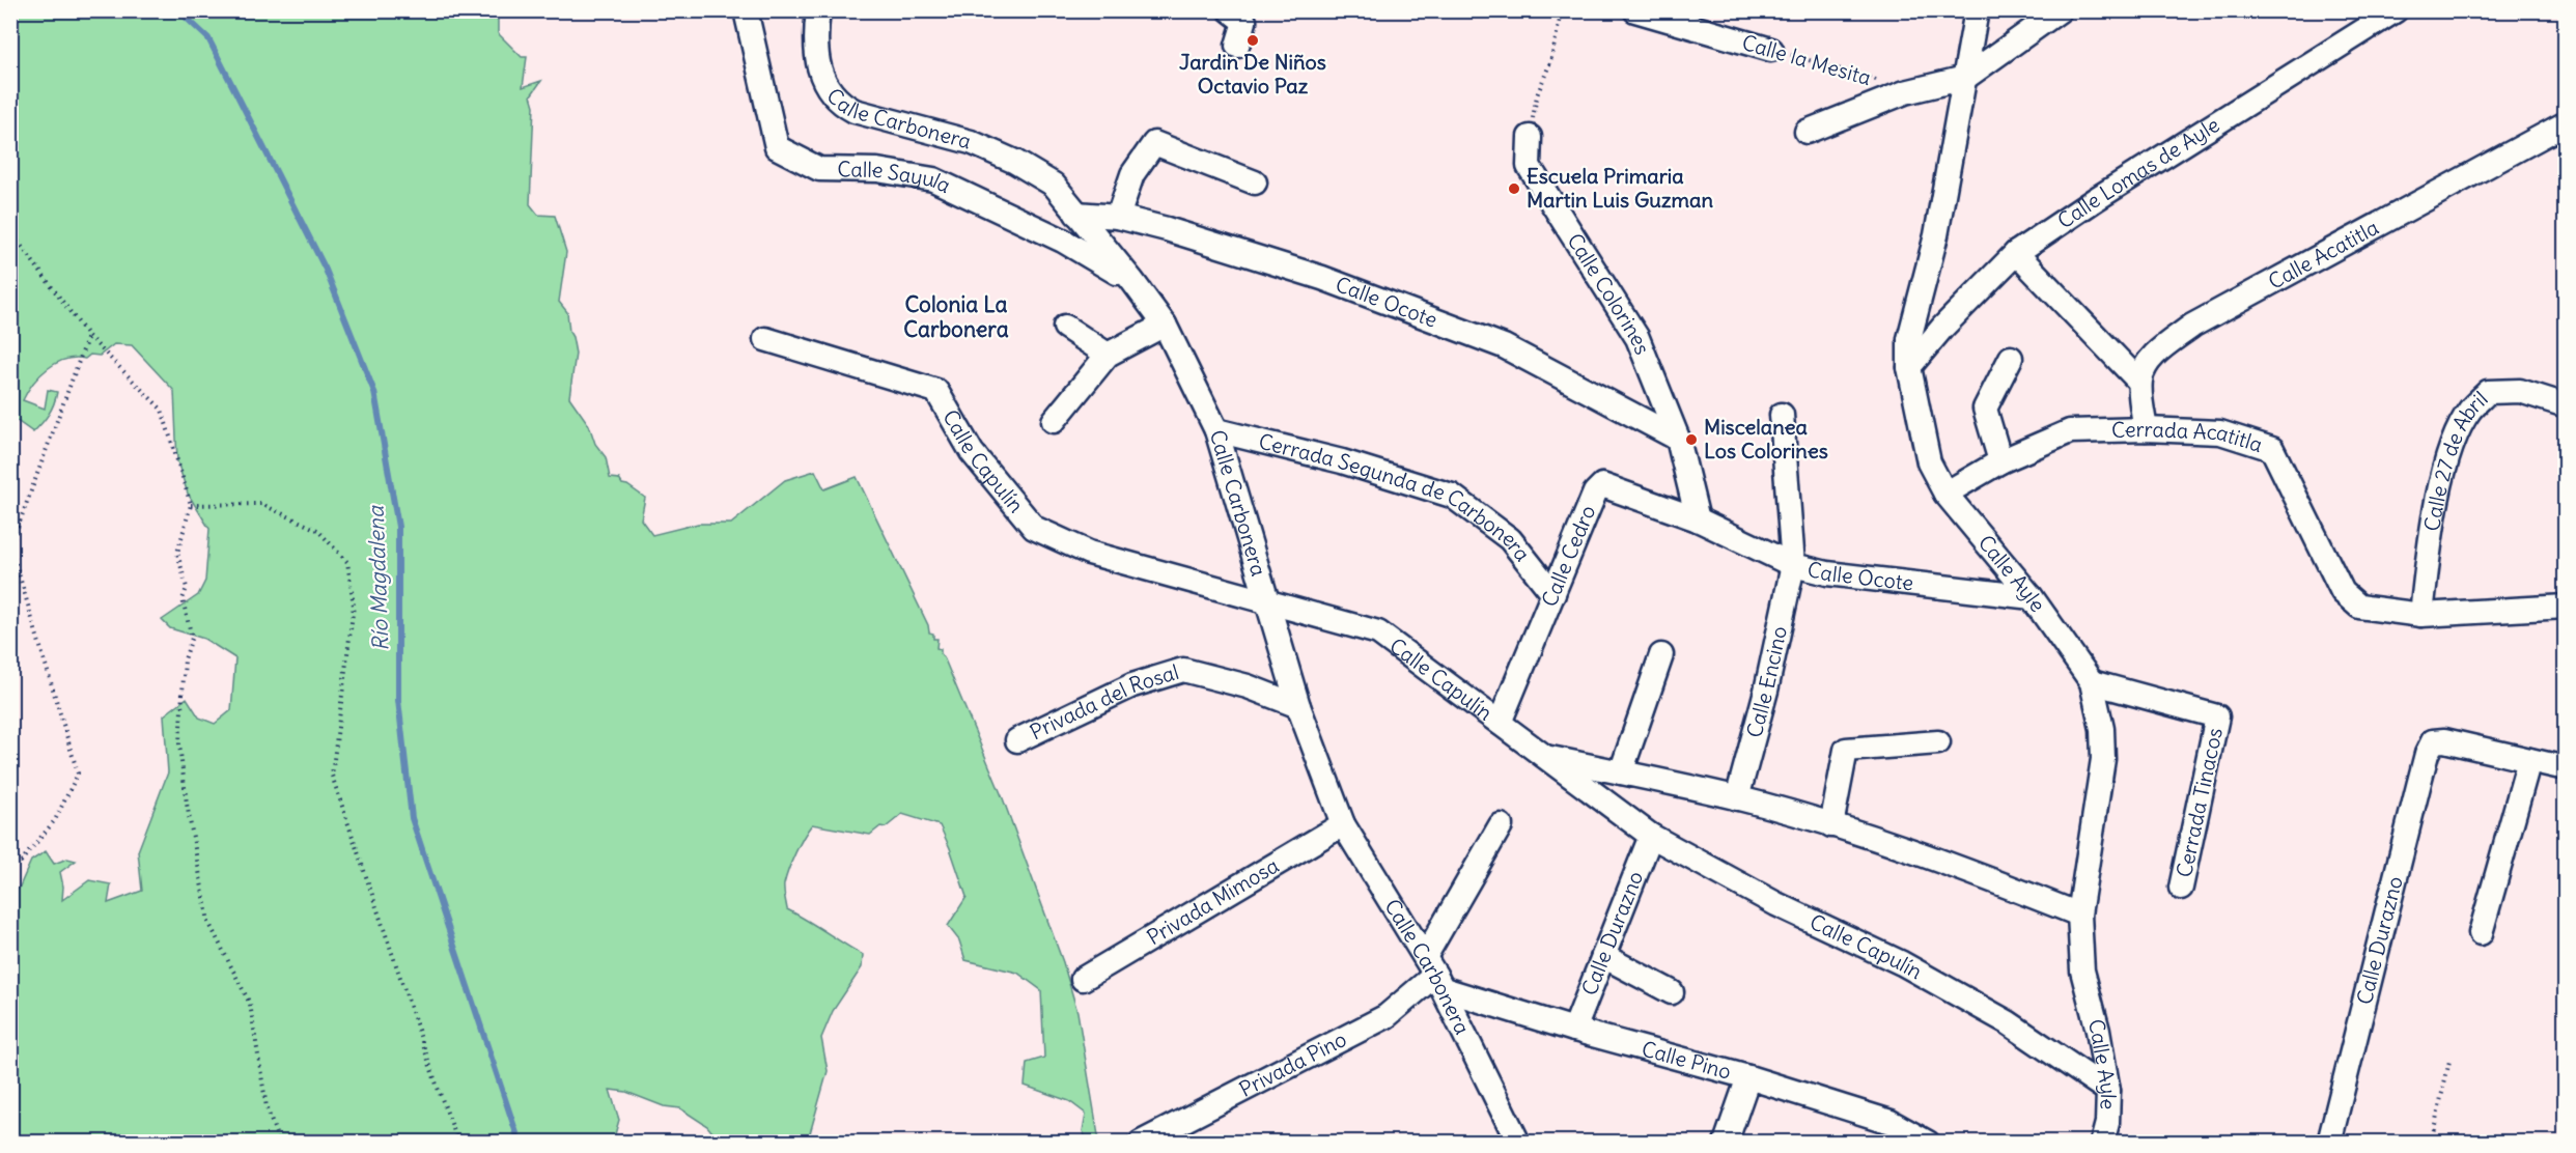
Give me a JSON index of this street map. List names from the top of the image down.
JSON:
{
  "streets": {
    "street": [
      "Calle la Mesita",
      "Calle Carbonera",
      "Calle Lomas de Ayle",
      "Calle Sayula",
      "Calle Acatitla",
      "Calle Colorines",
      "Calle Ocote",
      "Cerrada Acatitla",
      "Calle Capulín",
      "Calle 27 de Abril",
      "Cerrada Segunda de Carbonera",
      "Calle Cedro",
      "Calle Ayle",
      "Calle Encino",
      "Privada del Rosal",
      "Cerrada Tinacos",
      "Privada Mimosa",
      "Calle Durazno",
      "Calle Pino",
      "Privada Pino"
    ]
  },
  "crossings": [
    ["Calle Carbonera", "Calle Sayula"],
    ["Calle Carbonera", "Calle Ocote"],
    ["Calle Carbonera", "Calle Capulín"],
    ["Calle Carbonera", "Cerrada Segunda de Carbonera"],
    ["Calle Carbonera", "Privada del Rosal"],
    ["Calle Carbonera", "Privada Mimosa"],
    ["Calle Carbonera", "Calle Pino"],
    ["Calle Carbonera", "Privada Pino"],
    ["Calle Lomas de Ayle", "Calle Ayle"],
    ["Calle Colorines", "Calle Ocote"],
    ["Calle Colorines", "Calle Cedro"],
    ["Calle Ocote", "Calle Cedro"],
    ["Calle Ocote", "Calle Ayle"],
    ["Calle Ocote", "Calle Encino"],
    ["Cerrada Acatitla", "Calle 27 de Abril"],
    ["Cerrada Acatitla", "Calle Ayle"],
    ["Calle Capulín", "Calle Cedro"],
    ["Calle Capulín", "Calle Ayle"],
    ["Calle Capulín", "Calle Durazno"],
    ["Cerrada Segunda de Carbonera", "Calle Cedro"],
    ["Calle Ayle", "Cerrada Tinacos"],
    ["Calle Durazno", "Calle Pino"],
    ["Calle Pino", "Privada Pino"]
  ],
  "districts": ["Colonia La Carbonera"],
  "water": ["Río Magdalena"],
  "places": ["Jardin De Niños Octavio Paz", "Escuela Primaria Martin Luis Guzman", "Miscelanea Los Colorines"]
}
